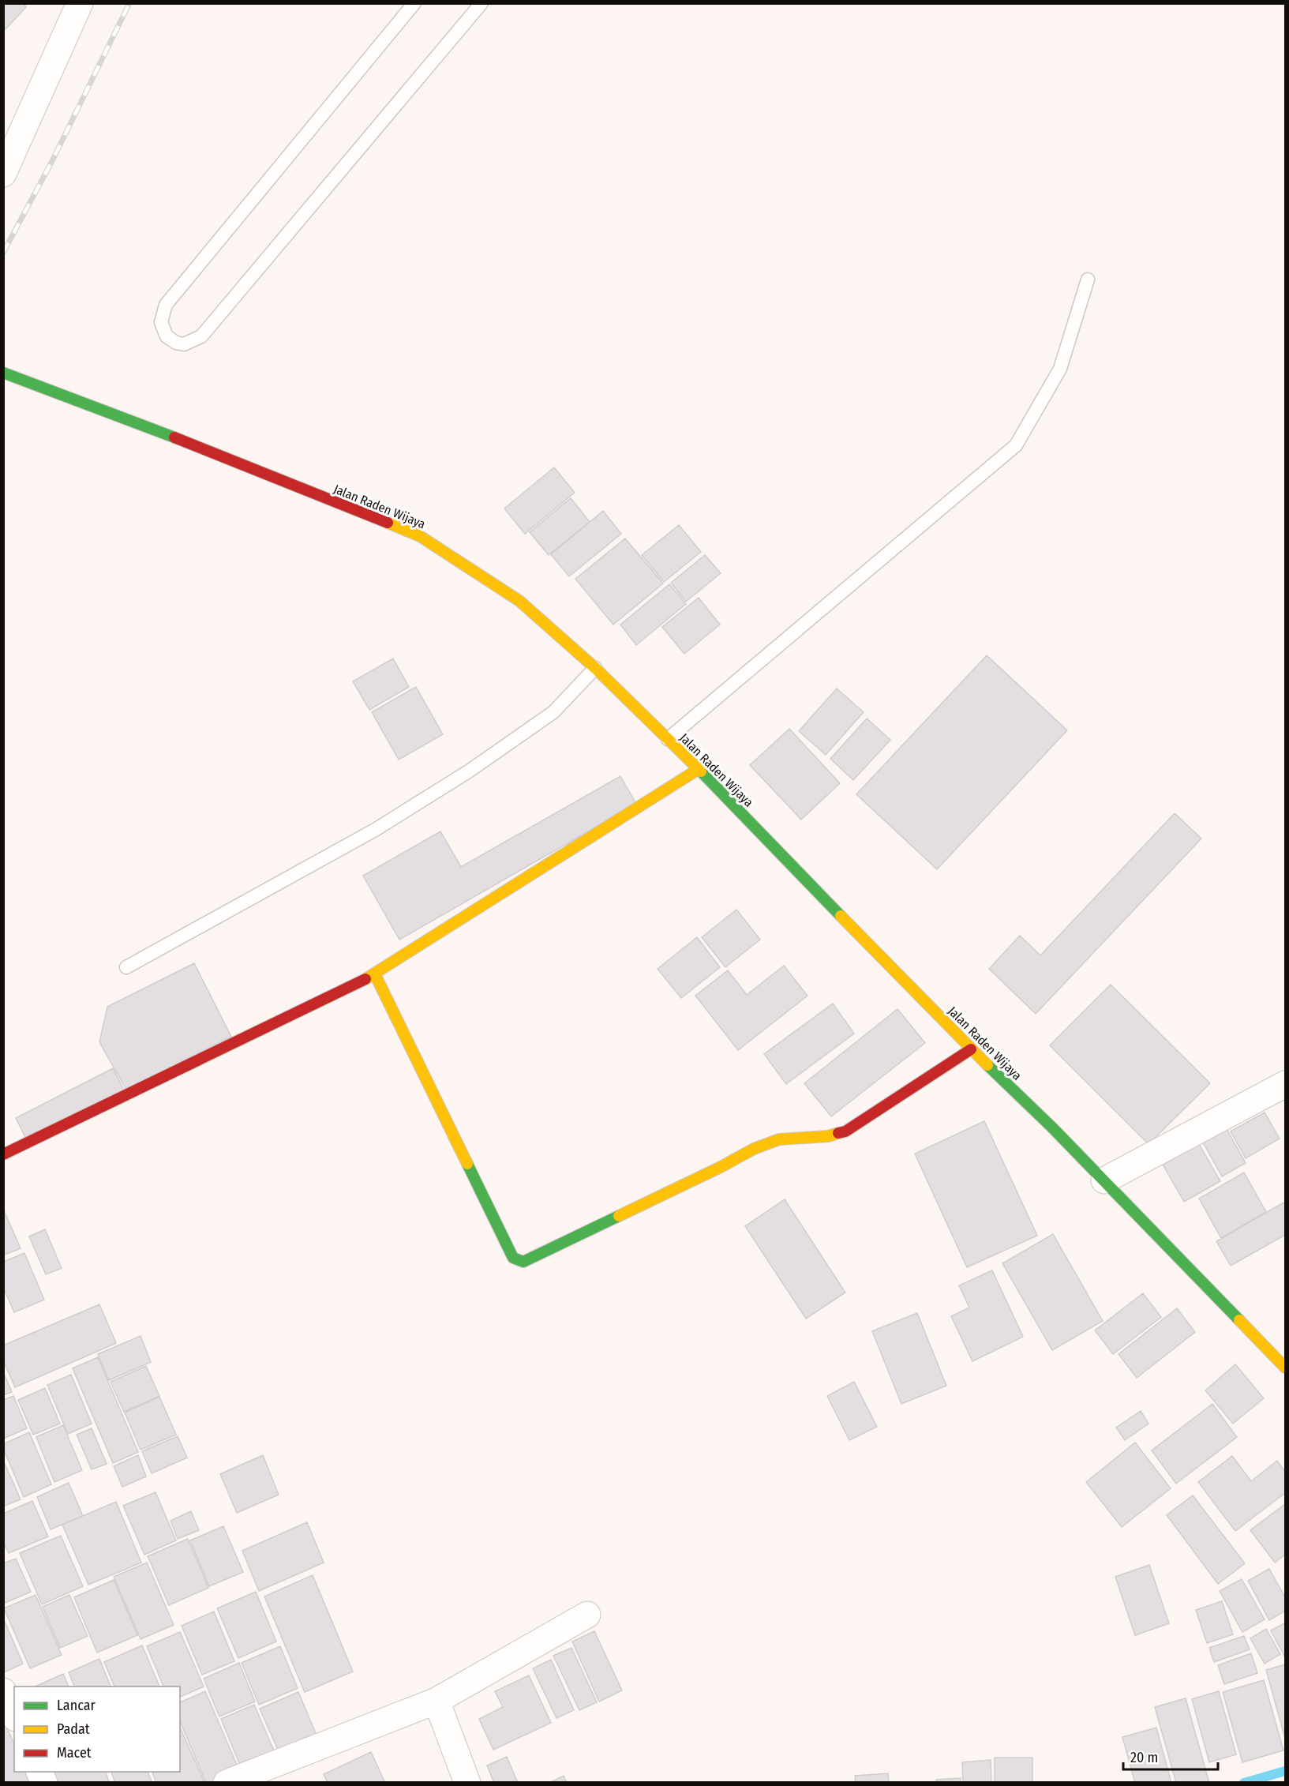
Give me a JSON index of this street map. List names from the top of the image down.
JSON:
{
  "streets": {
    "main road": ["Jalan Raden Wijaya"]
  },
  "legend": ["Lancar", "Padat", "Macet"],
  "scale_bar": "20 m"
}
